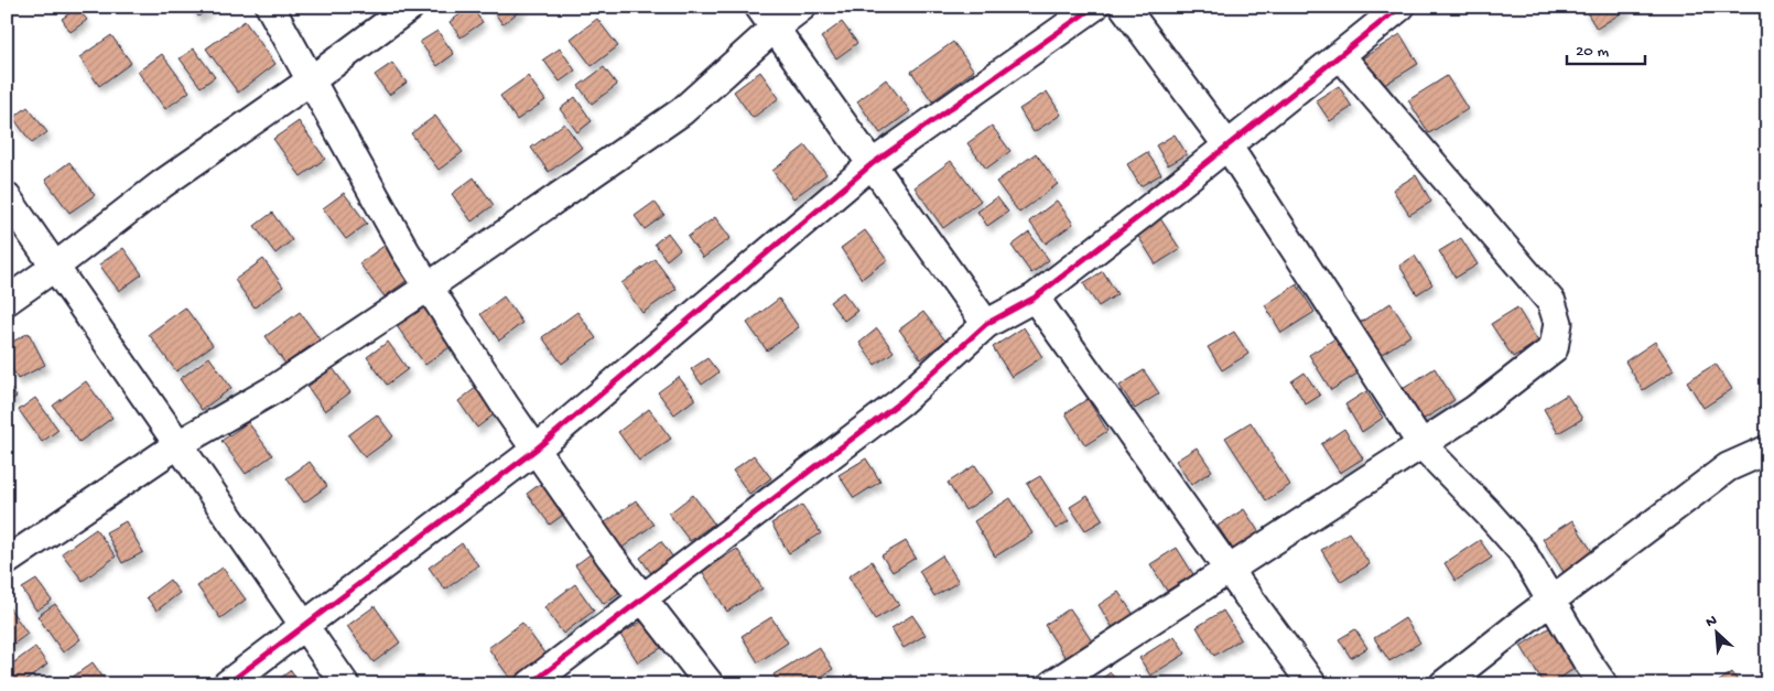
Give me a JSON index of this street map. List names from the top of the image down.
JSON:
{
  "scale_bar": "20 m",
  "north": "top left"
}
